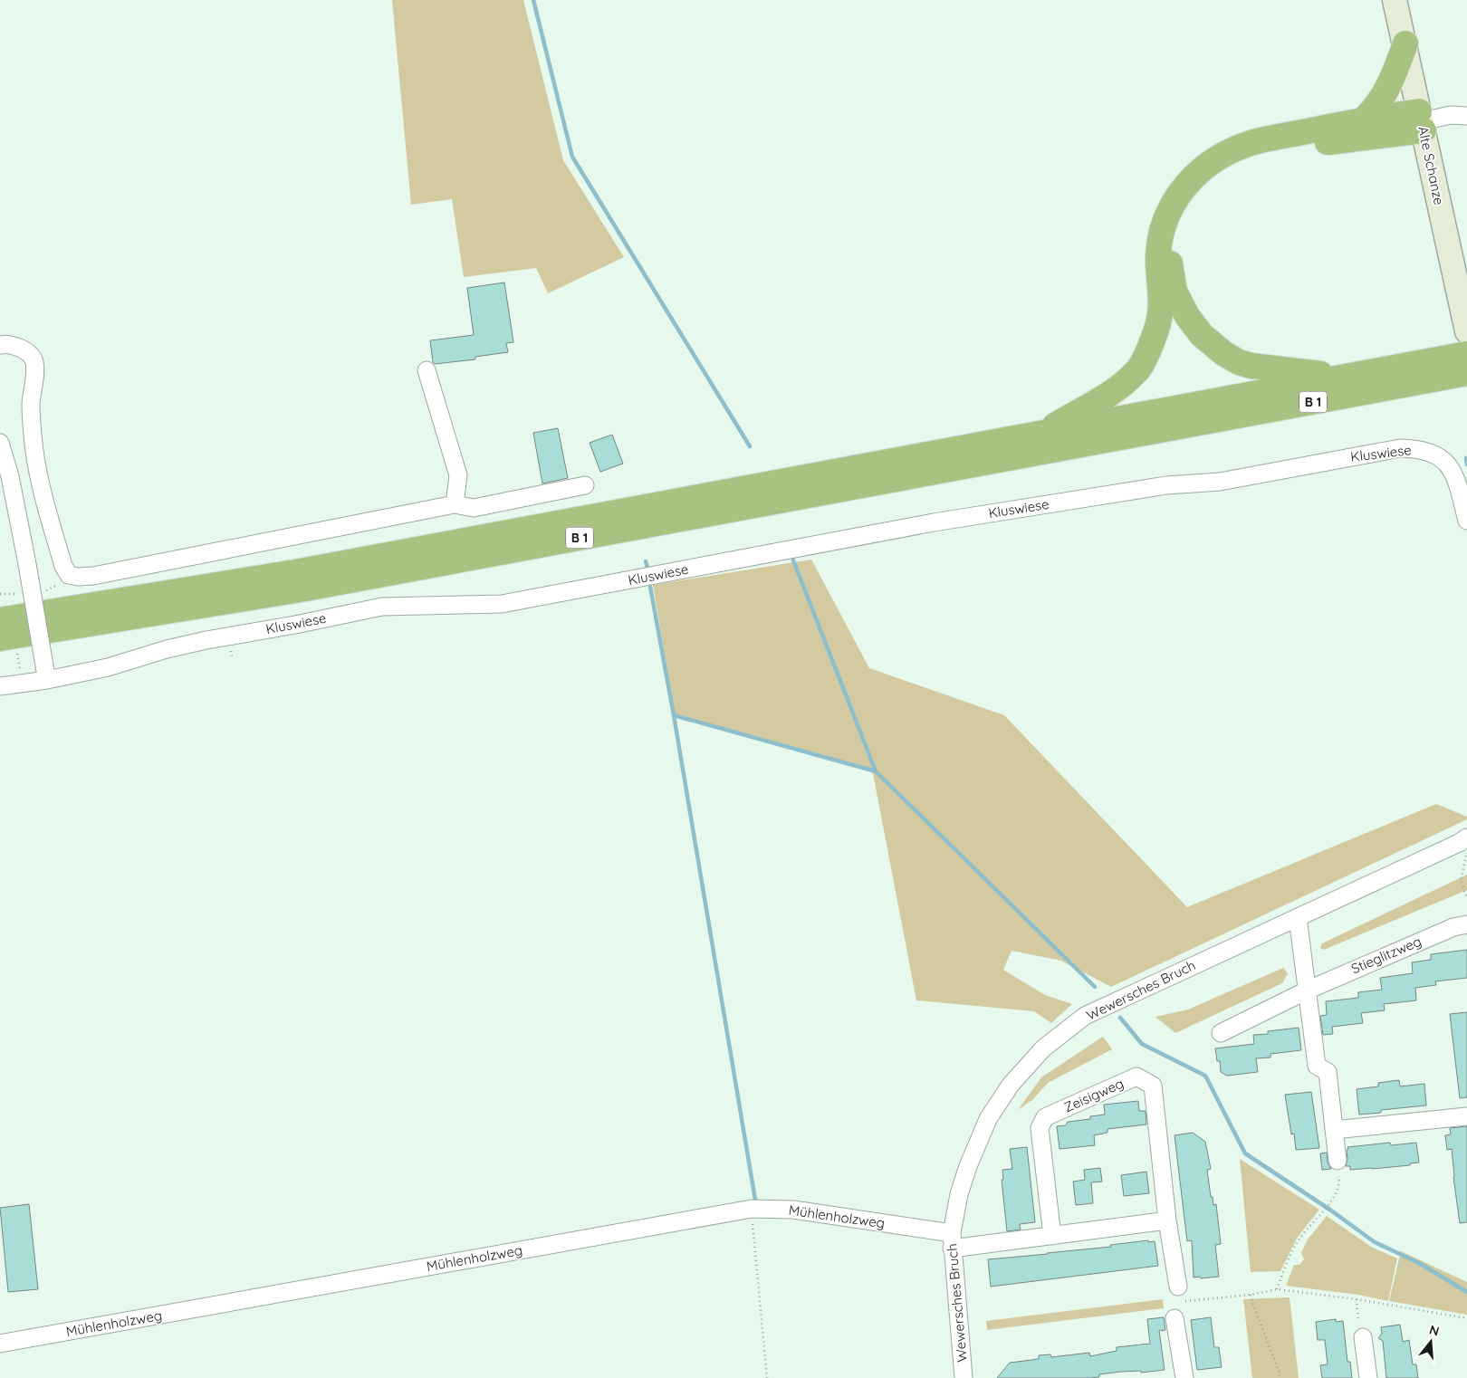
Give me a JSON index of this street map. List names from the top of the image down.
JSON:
{
  "streets": {
    "highway": ["B 1"],
    "street": [
      "Alte Schanze",
      "Kluswiese",
      "Stieglitzweg",
      "Wewersches Bruch",
      "Zeisigweg",
      "Mühlenholzweg"
    ]
  },
  "crossings": [
    ["Wewersches Bruch", "Mühlenholzweg"]
  ],
  "north": "top"
}
